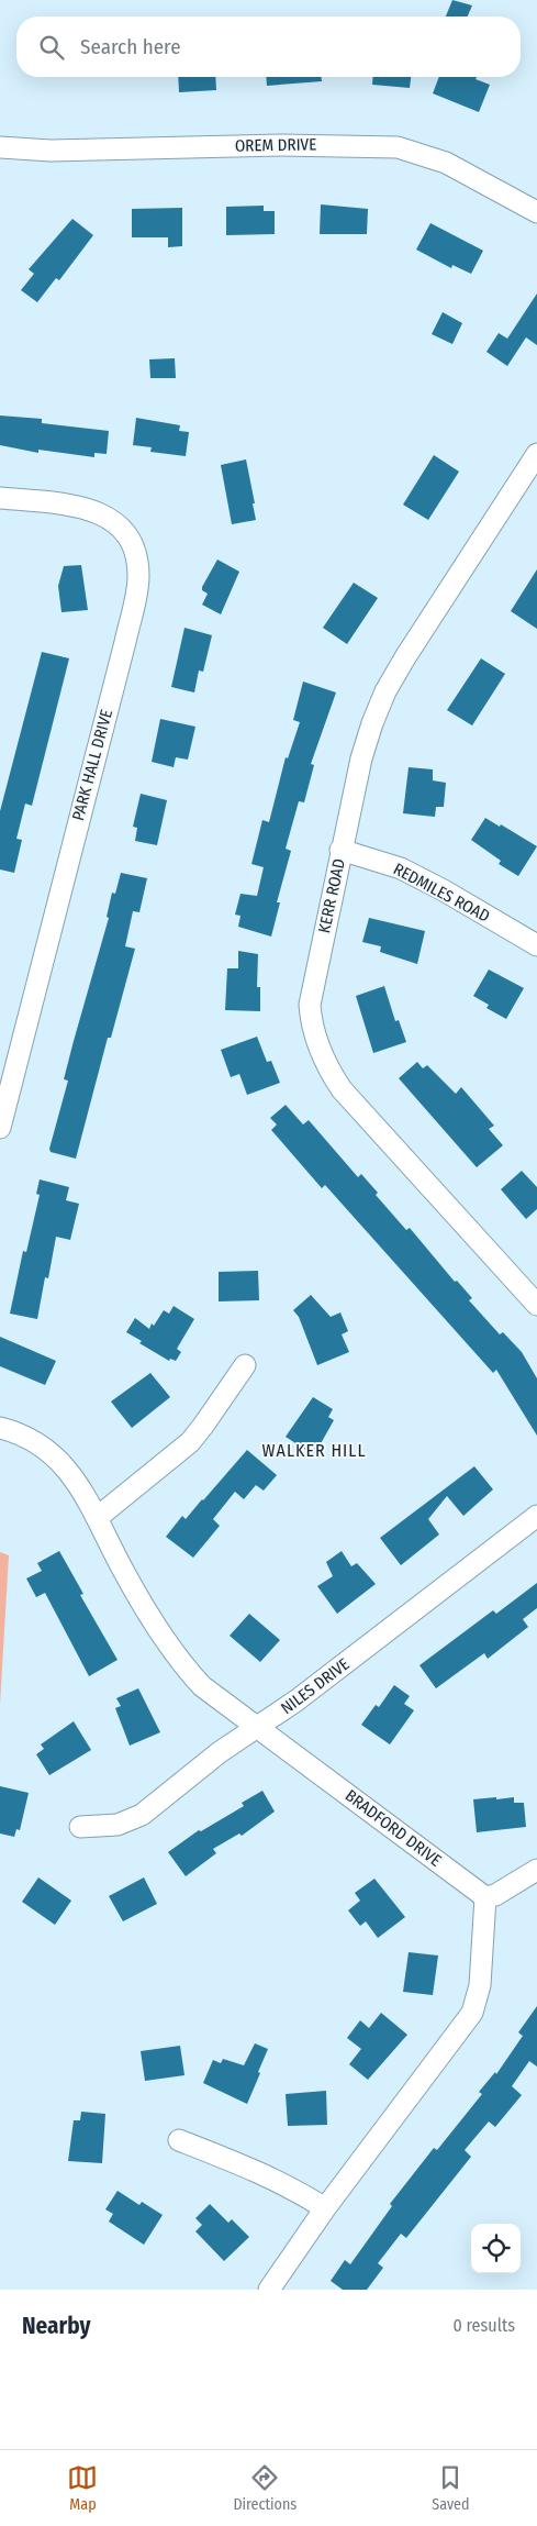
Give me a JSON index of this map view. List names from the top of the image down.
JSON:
{
  "streets": {
    "street": [
      "OREM DRIVE",
      "PARK HALL DRIVE",
      "REDMILES ROAD",
      "KERR ROAD",
      "NILES DRIVE",
      "BRADFORD DRIVE"
    ]
  },
  "crossings": [
    ["REDMILES ROAD", "KERR ROAD"],
    ["NILES DRIVE", "BRADFORD DRIVE"]
  ],
  "districts": ["WALKER HILL"],
  "page": {
    "search": "Search here",
    "heading": ["Nearby", "0 results"],
    "nav": ["Map", "Directions", "Saved"]
  }
}
